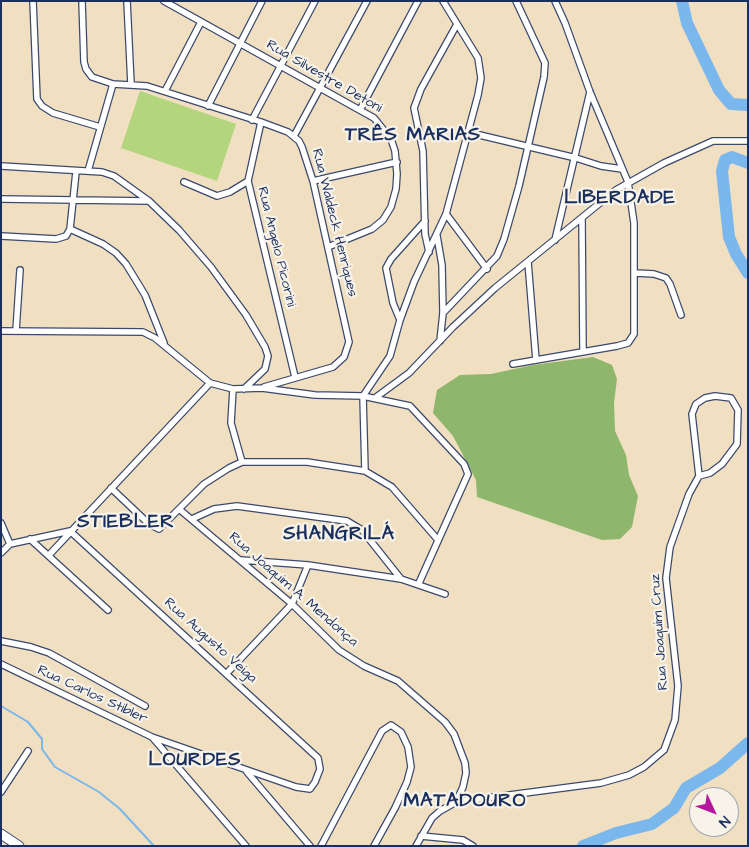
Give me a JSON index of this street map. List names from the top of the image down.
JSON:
{
  "streets": {
    "street": [
      "Rua Silvestre Detoni",
      "Rua Waldeck Henriques",
      "Rua Angelo Picorini",
      "Rua Joaquim A. Mendonça",
      "Rua Joaquim Cruz",
      "Rua Augusto Veiga",
      "Rua Carlos Stibler"
    ]
  },
  "crossings": [
    ["Rua Silvestre Detoni", "Rua Waldeck Henriques"],
    ["Rua Waldeck Henriques", "Rua Angelo Picorini"],
    ["Rua Joaquim A. Mendonça", "Rua Joaquim Cruz"]
  ],
  "districts": [
    "TRÊS MARIAS",
    "LIBERDADE",
    "STIEBLER",
    "SHANGRILÁ",
    "LOURDES",
    "MATADOURO"
  ],
  "north": "bottom right"
}
